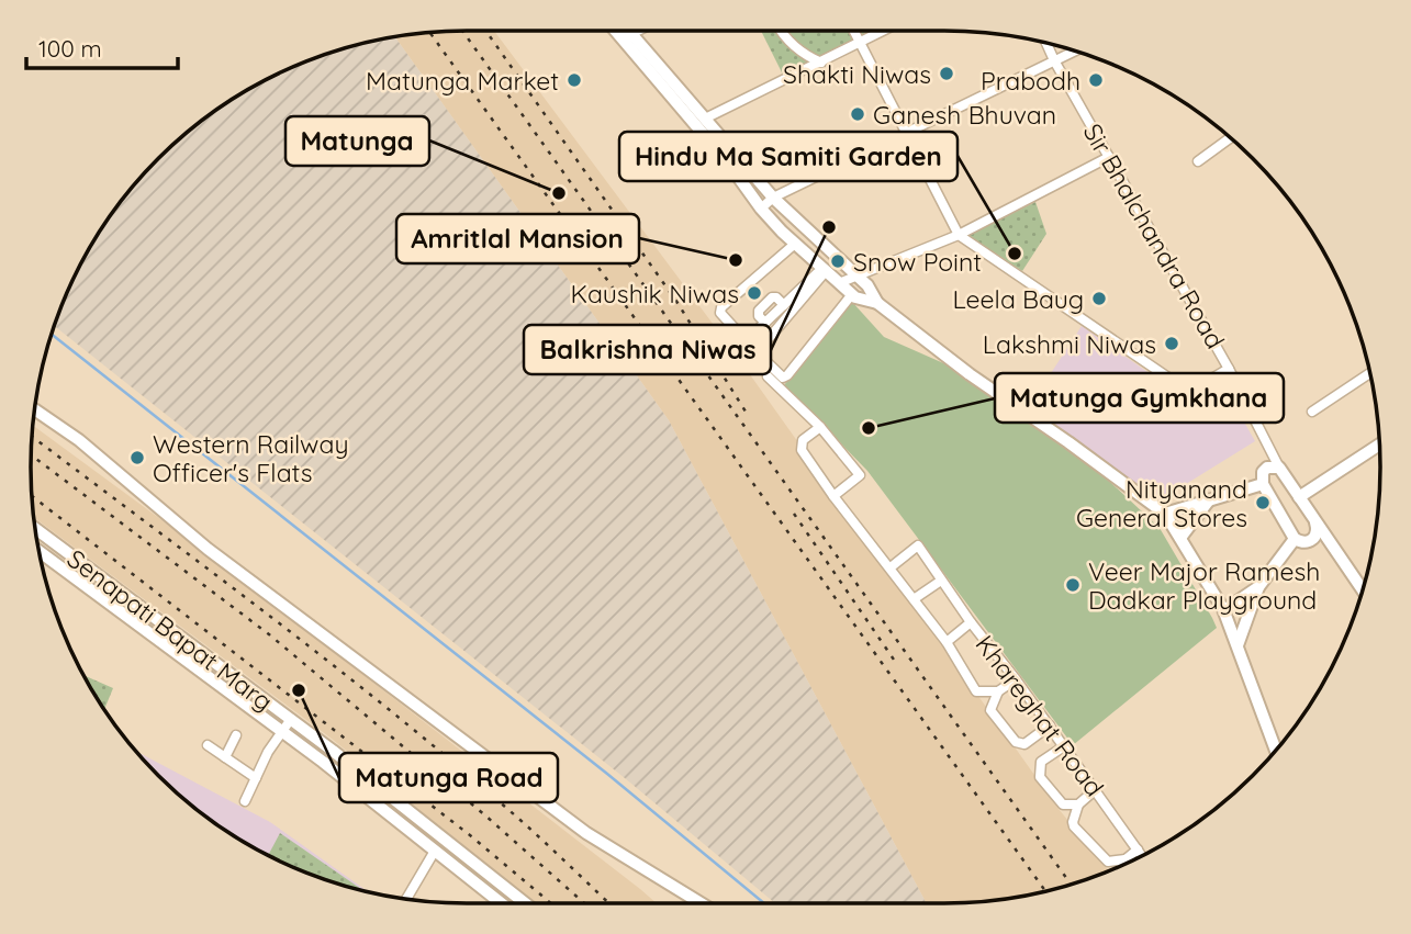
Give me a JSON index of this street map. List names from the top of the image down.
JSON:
{
  "streets": {
    "street": ["Sir Bhalchandra Road", "Senapati Bapat Marg", "Khareghat Road"]
  },
  "places": [
    "Shakti Niwas",
    "Matunga Market",
    "Prabodh",
    "Ganesh Bhuvan",
    "Matunga",
    "Balkrishna Niwas",
    "Hindu Ma Samiti Garden",
    "Amritlal Mansion",
    "Snow Point",
    "Kaushik Niwas",
    "Leela Baug",
    "Lakshmi Niwas",
    "Matunga Gymkhana",
    "Western Railway Officer's Flats",
    "Nityanand General Stores",
    "Veer Major Ramesh Dadkar Playground",
    "Matunga Road"
  ],
  "scale_bar": "100 m"
}
